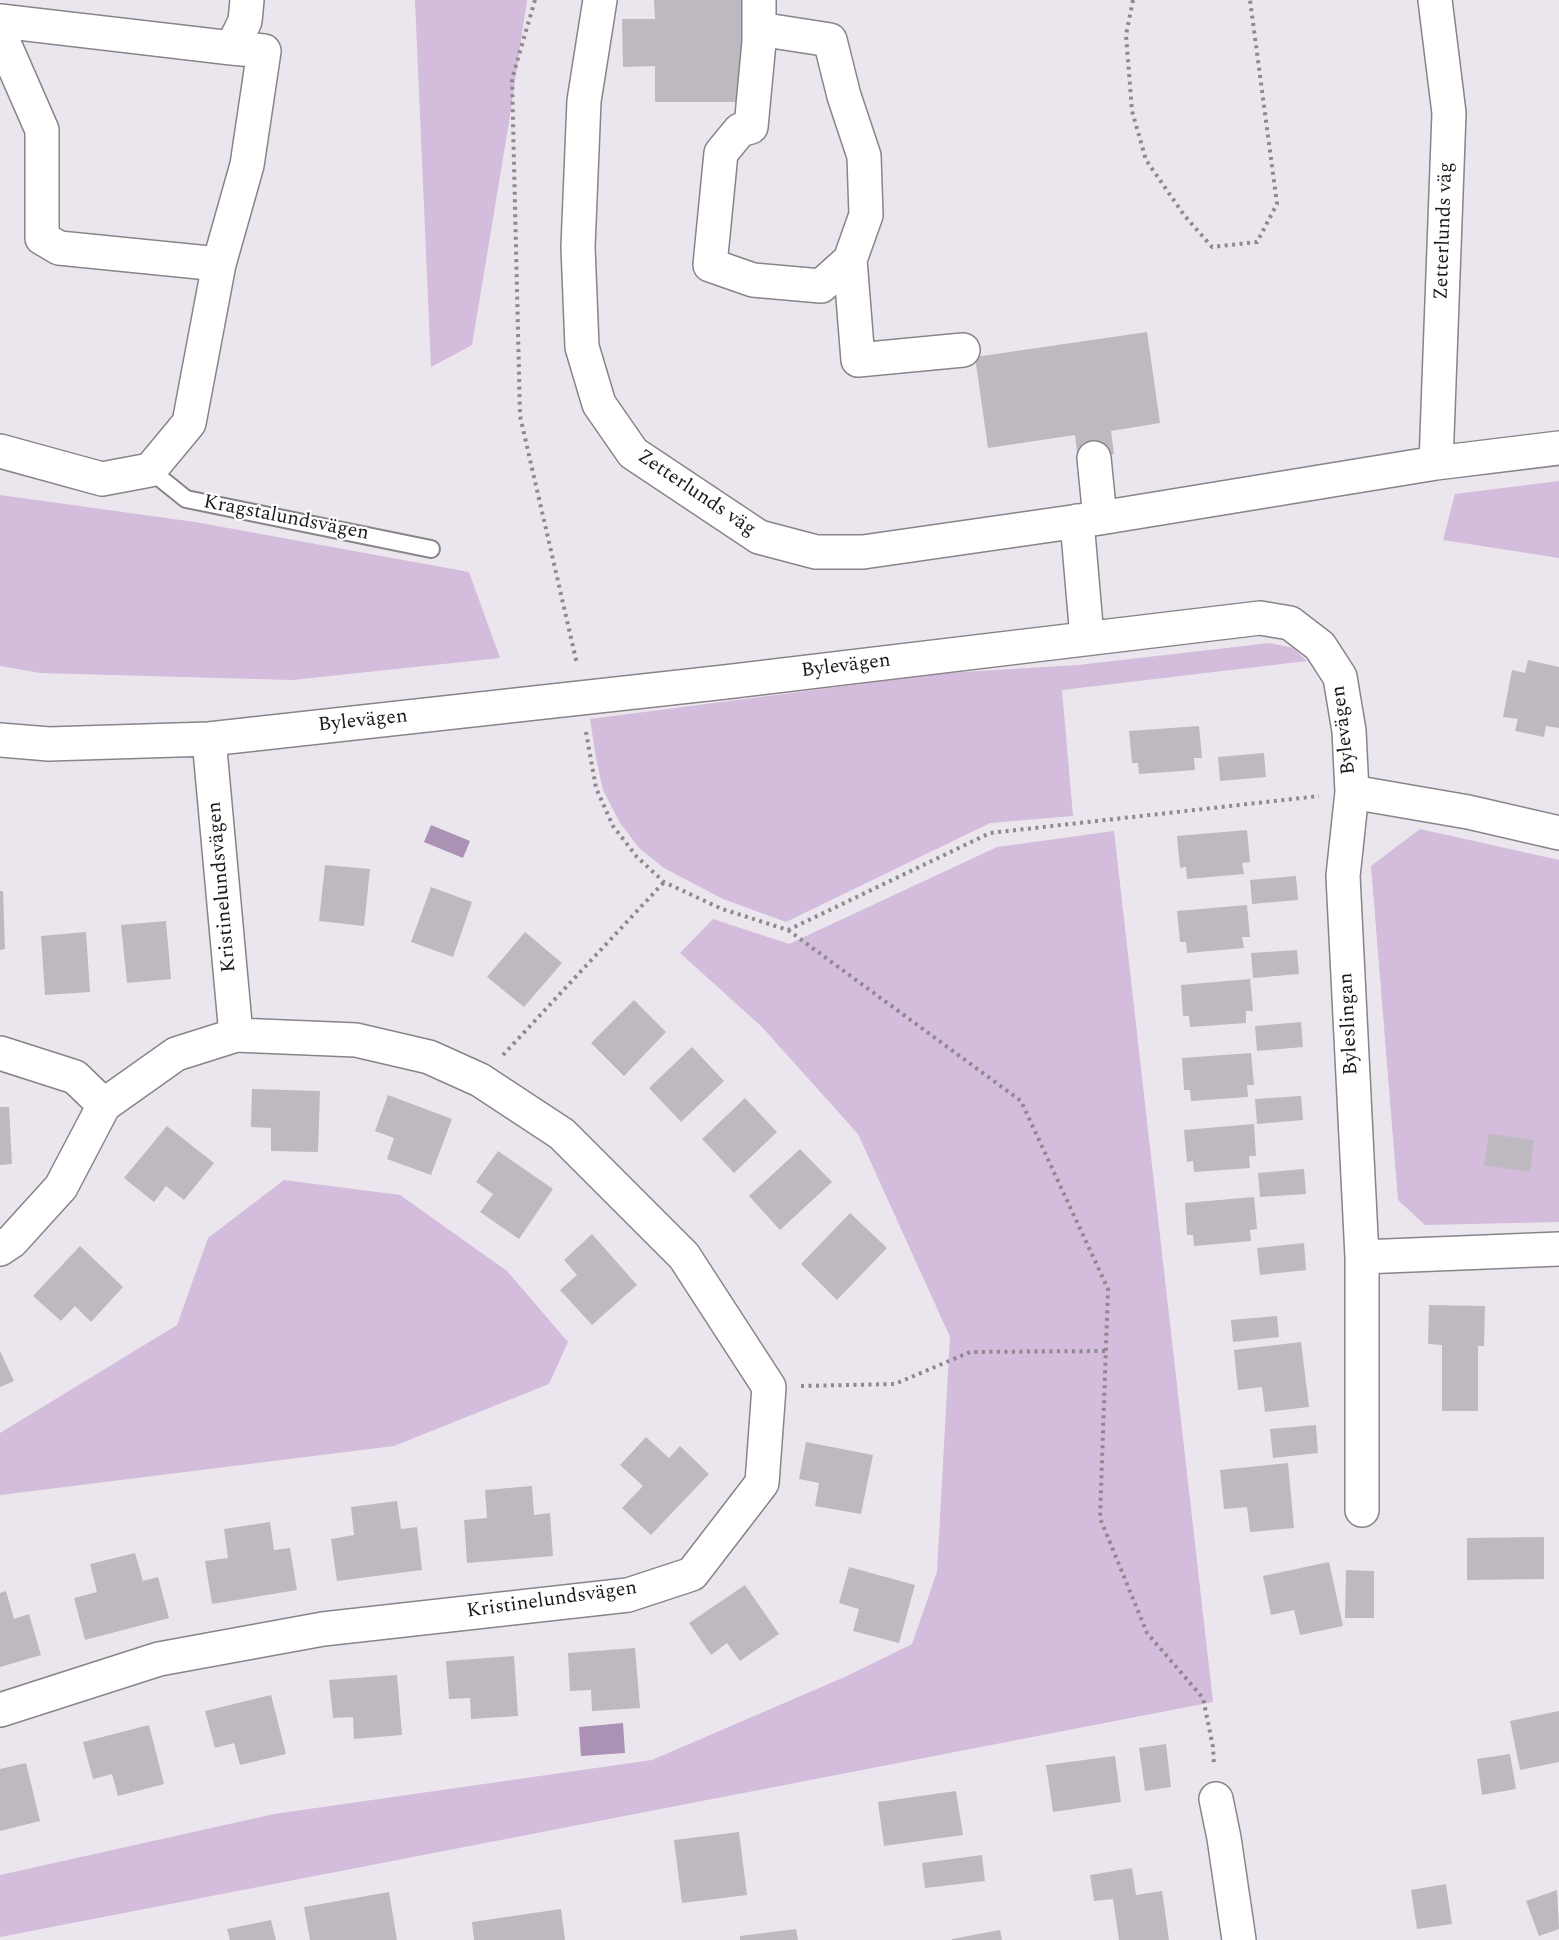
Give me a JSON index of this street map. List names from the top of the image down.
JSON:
{
  "streets": {
    "street": [
      "Zetterlunds väg",
      "Bylevägen",
      "Kristinelundsvägen",
      "Byleslingan"
    ],
    "lane": ["Kragstalundsvägen"]
  },
  "crossings": [
    ["Bylevägen", "Kristinelundsvägen"],
    ["Bylevägen", "Byleslingan"]
  ]
}
